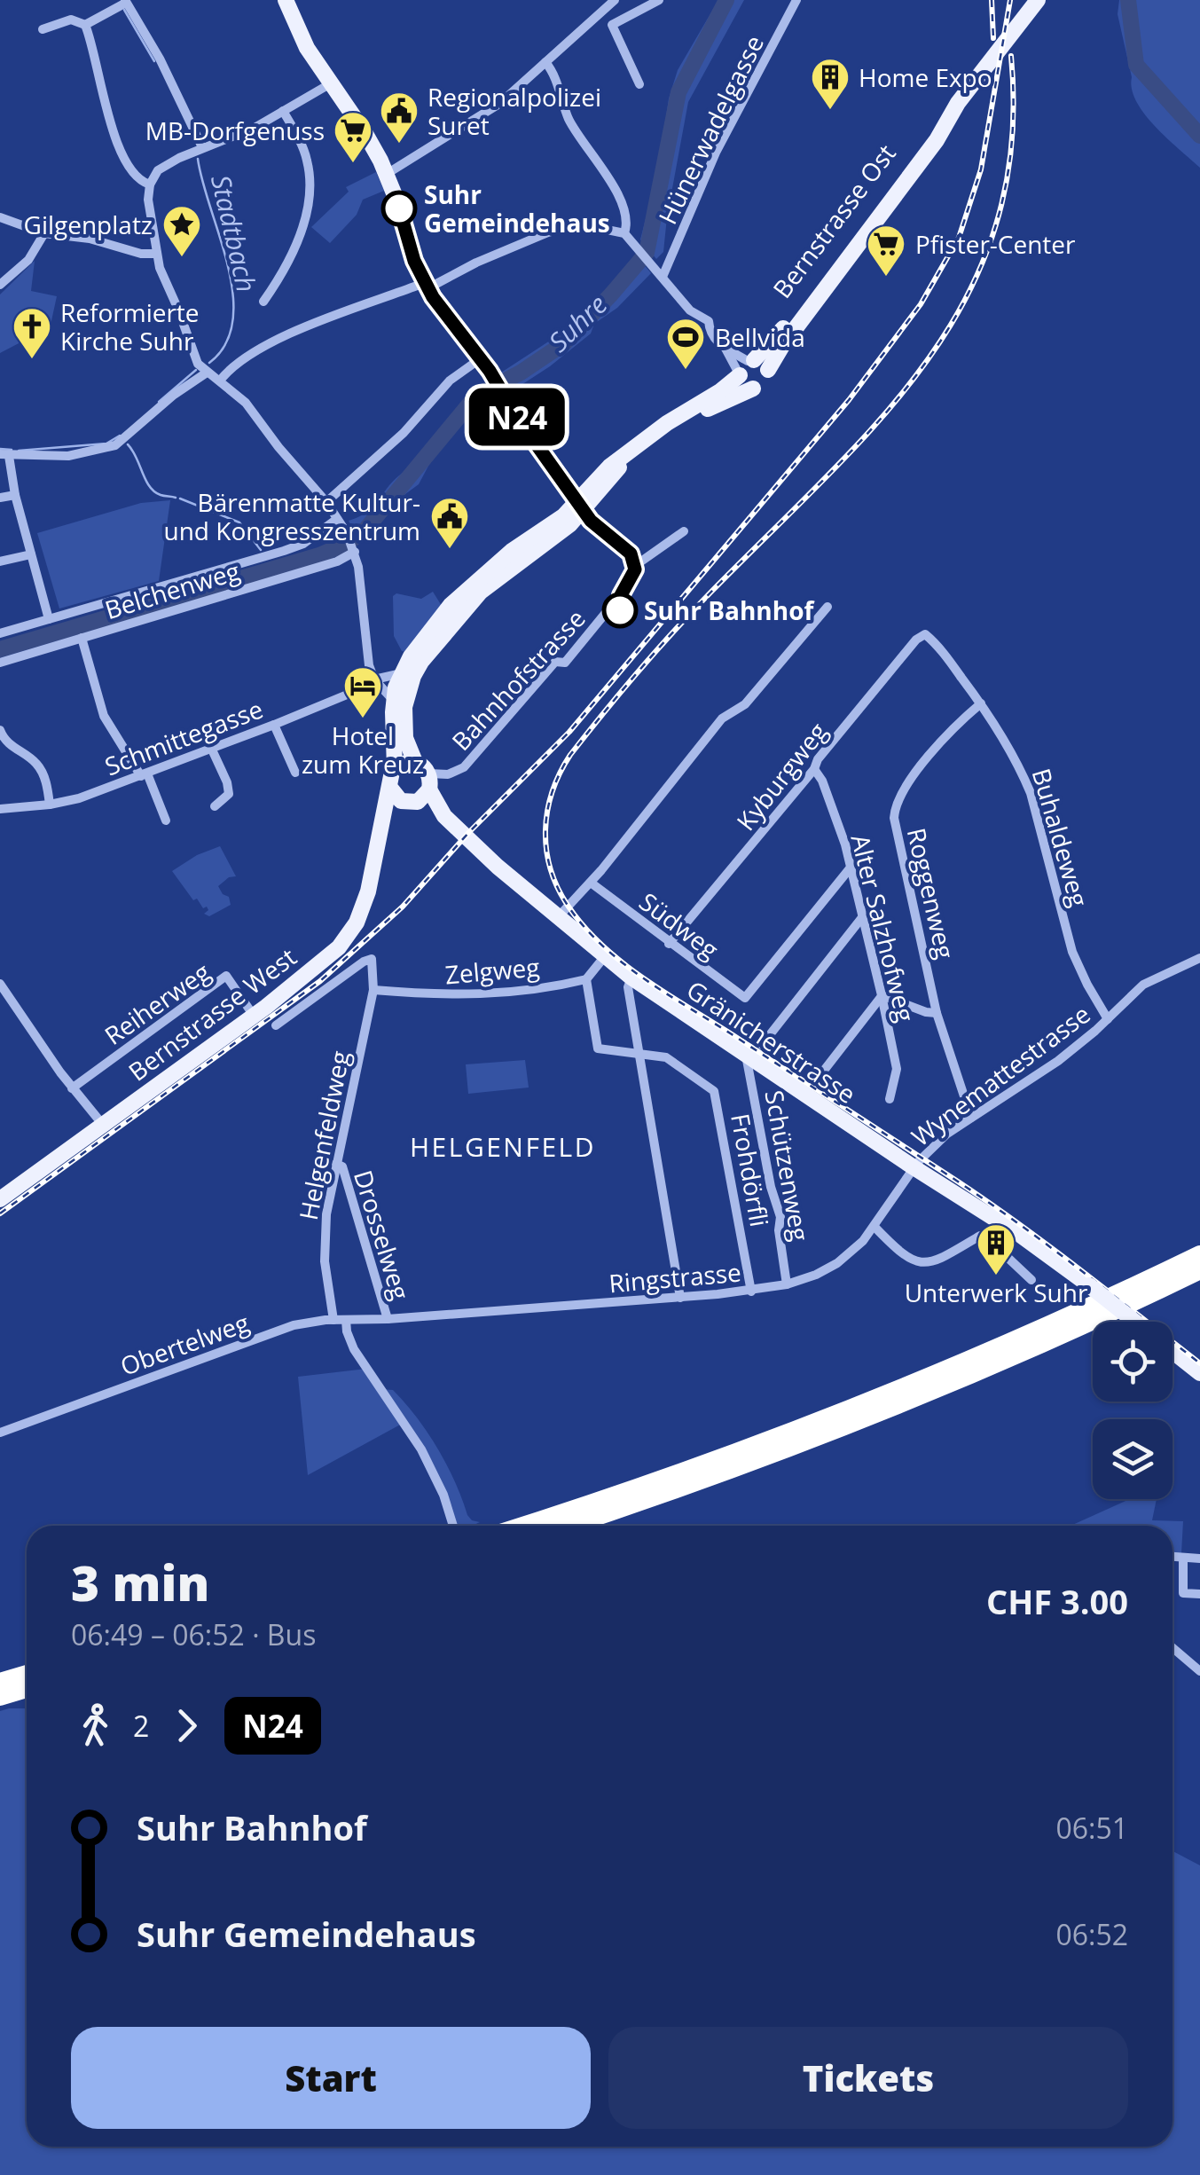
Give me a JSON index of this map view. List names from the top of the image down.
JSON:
{
  "streets": {
    "main road": ["Bernstrasse Ost", "Bernstrasse West", "Gränicherstrasse"],
    "street": [
      "Hünerwadelgasse",
      "Belchenweg",
      "Bahnhofstrasse",
      "Schmittegasse",
      "Kyburgweg",
      "Buhaldeweg",
      "Roggenweg",
      "Südweg",
      "Alter Salzhofweg",
      "Zelgweg",
      "Reiherweg",
      "Wynemattestrasse",
      "Helgenfeldweg",
      "Schützenweg",
      "Frohdörfli",
      "Drosselweg",
      "Ringstrasse",
      "Obertelweg"
    ]
  },
  "crossings": [
    ["Bahnhofstrasse", "Bernstrasse West"],
    ["Bahnhofstrasse", "Gränicherstrasse"],
    ["Kyburgweg", "Buhaldeweg"],
    ["Kyburgweg", "Südweg"],
    ["Kyburgweg", "Alter Salzhofweg"],
    ["Buhaldeweg", "Roggenweg"],
    ["Buhaldeweg", "Wynemattestrasse"],
    ["Roggenweg", "Wynemattestrasse"],
    ["Südweg", "Alter Salzhofweg"],
    ["Zelgweg", "Helgenfeldweg"],
    ["Zelgweg", "Frohdörfli"],
    ["Reiherweg", "Bernstrasse West"],
    ["Bernstrasse West", "Gränicherstrasse"],
    ["Gränicherstrasse", "Wynemattestrasse"],
    ["Gränicherstrasse", "Schützenweg"],
    ["Gränicherstrasse", "Ringstrasse"],
    ["Wynemattestrasse", "Ringstrasse"],
    ["Helgenfeldweg", "Drosselweg"],
    ["Helgenfeldweg", "Obertelweg"],
    ["Schützenweg", "Ringstrasse"],
    ["Frohdörfli", "Ringstrasse"],
    ["Drosselweg", "Ringstrasse"],
    ["Drosselweg", "Obertelweg"],
    ["Ringstrasse", "Obertelweg"]
  ],
  "districts": ["HELGENFELD"],
  "water": ["Stadtbach", "Suhre"],
  "places": {
    "building": ["Home Expo", "Unterwerk Suhr"],
    "public building": ["Regionalpolizei Suret", "Bärenmatte Kultur- und Kongresszentrum"],
    "supermarket": ["MB-Dorfgenuss", "Pfister-Center"],
    "other": ["Suhr Gemeindehaus", "Suhr Bahnhof"],
    "place": ["Gilgenplatz"],
    "church": ["Reformierte Kirche Suhr"],
    "sports": ["Bellvida"],
    "hotel": ["Hotel zum Kreuz"]
  },
  "lines": ["bus line N24"],
  "page": {
    "on_map": "N24",
    "heading": ["3 min", "06:49 – 06:52 · Bus", "CHF 3.00"],
    "legs": ["2", "N24"],
    "list": [
      {
        "name": "Suhr Bahnhof",
        "value": "06:51"
      },
      {
        "name": "Suhr Gemeindehaus",
        "value": "06:52"
      }
    ],
    "buttons": ["Start", "Tickets"]
  }
}
